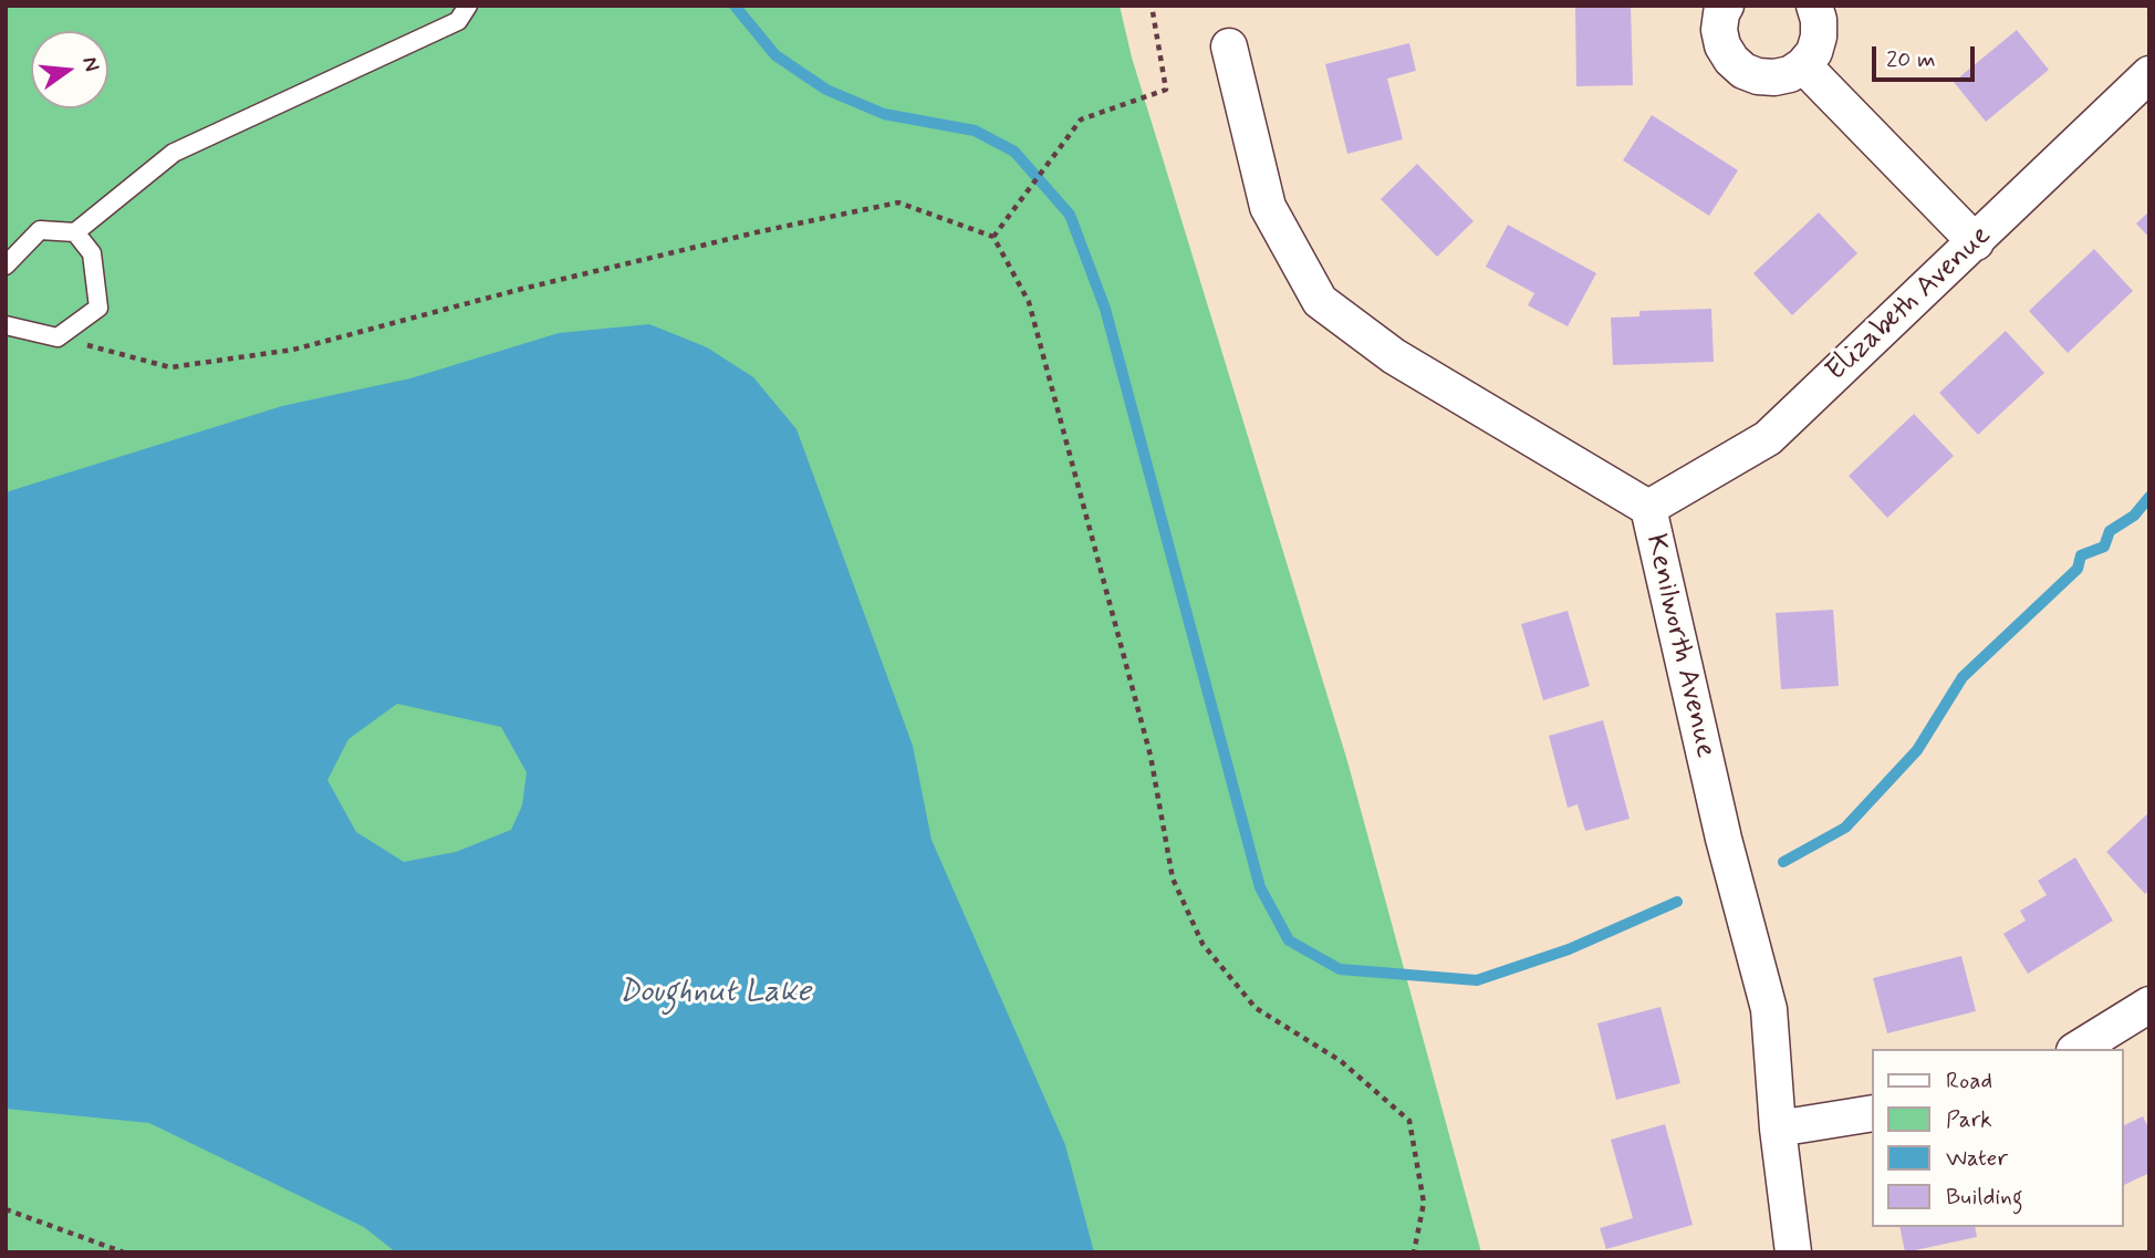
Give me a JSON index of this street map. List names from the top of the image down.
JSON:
{
  "streets": {
    "street": ["Elizabeth Avenue", "Kenilworth Avenue"]
  },
  "crossings": [
    ["Elizabeth Avenue", "Kenilworth Avenue"]
  ],
  "water": ["Doughnut Lake"],
  "legend": [
    "Road",
    "Park",
    "Water",
    "Building"
  ],
  "scale_bar": "20 m",
  "north": "right"
}
